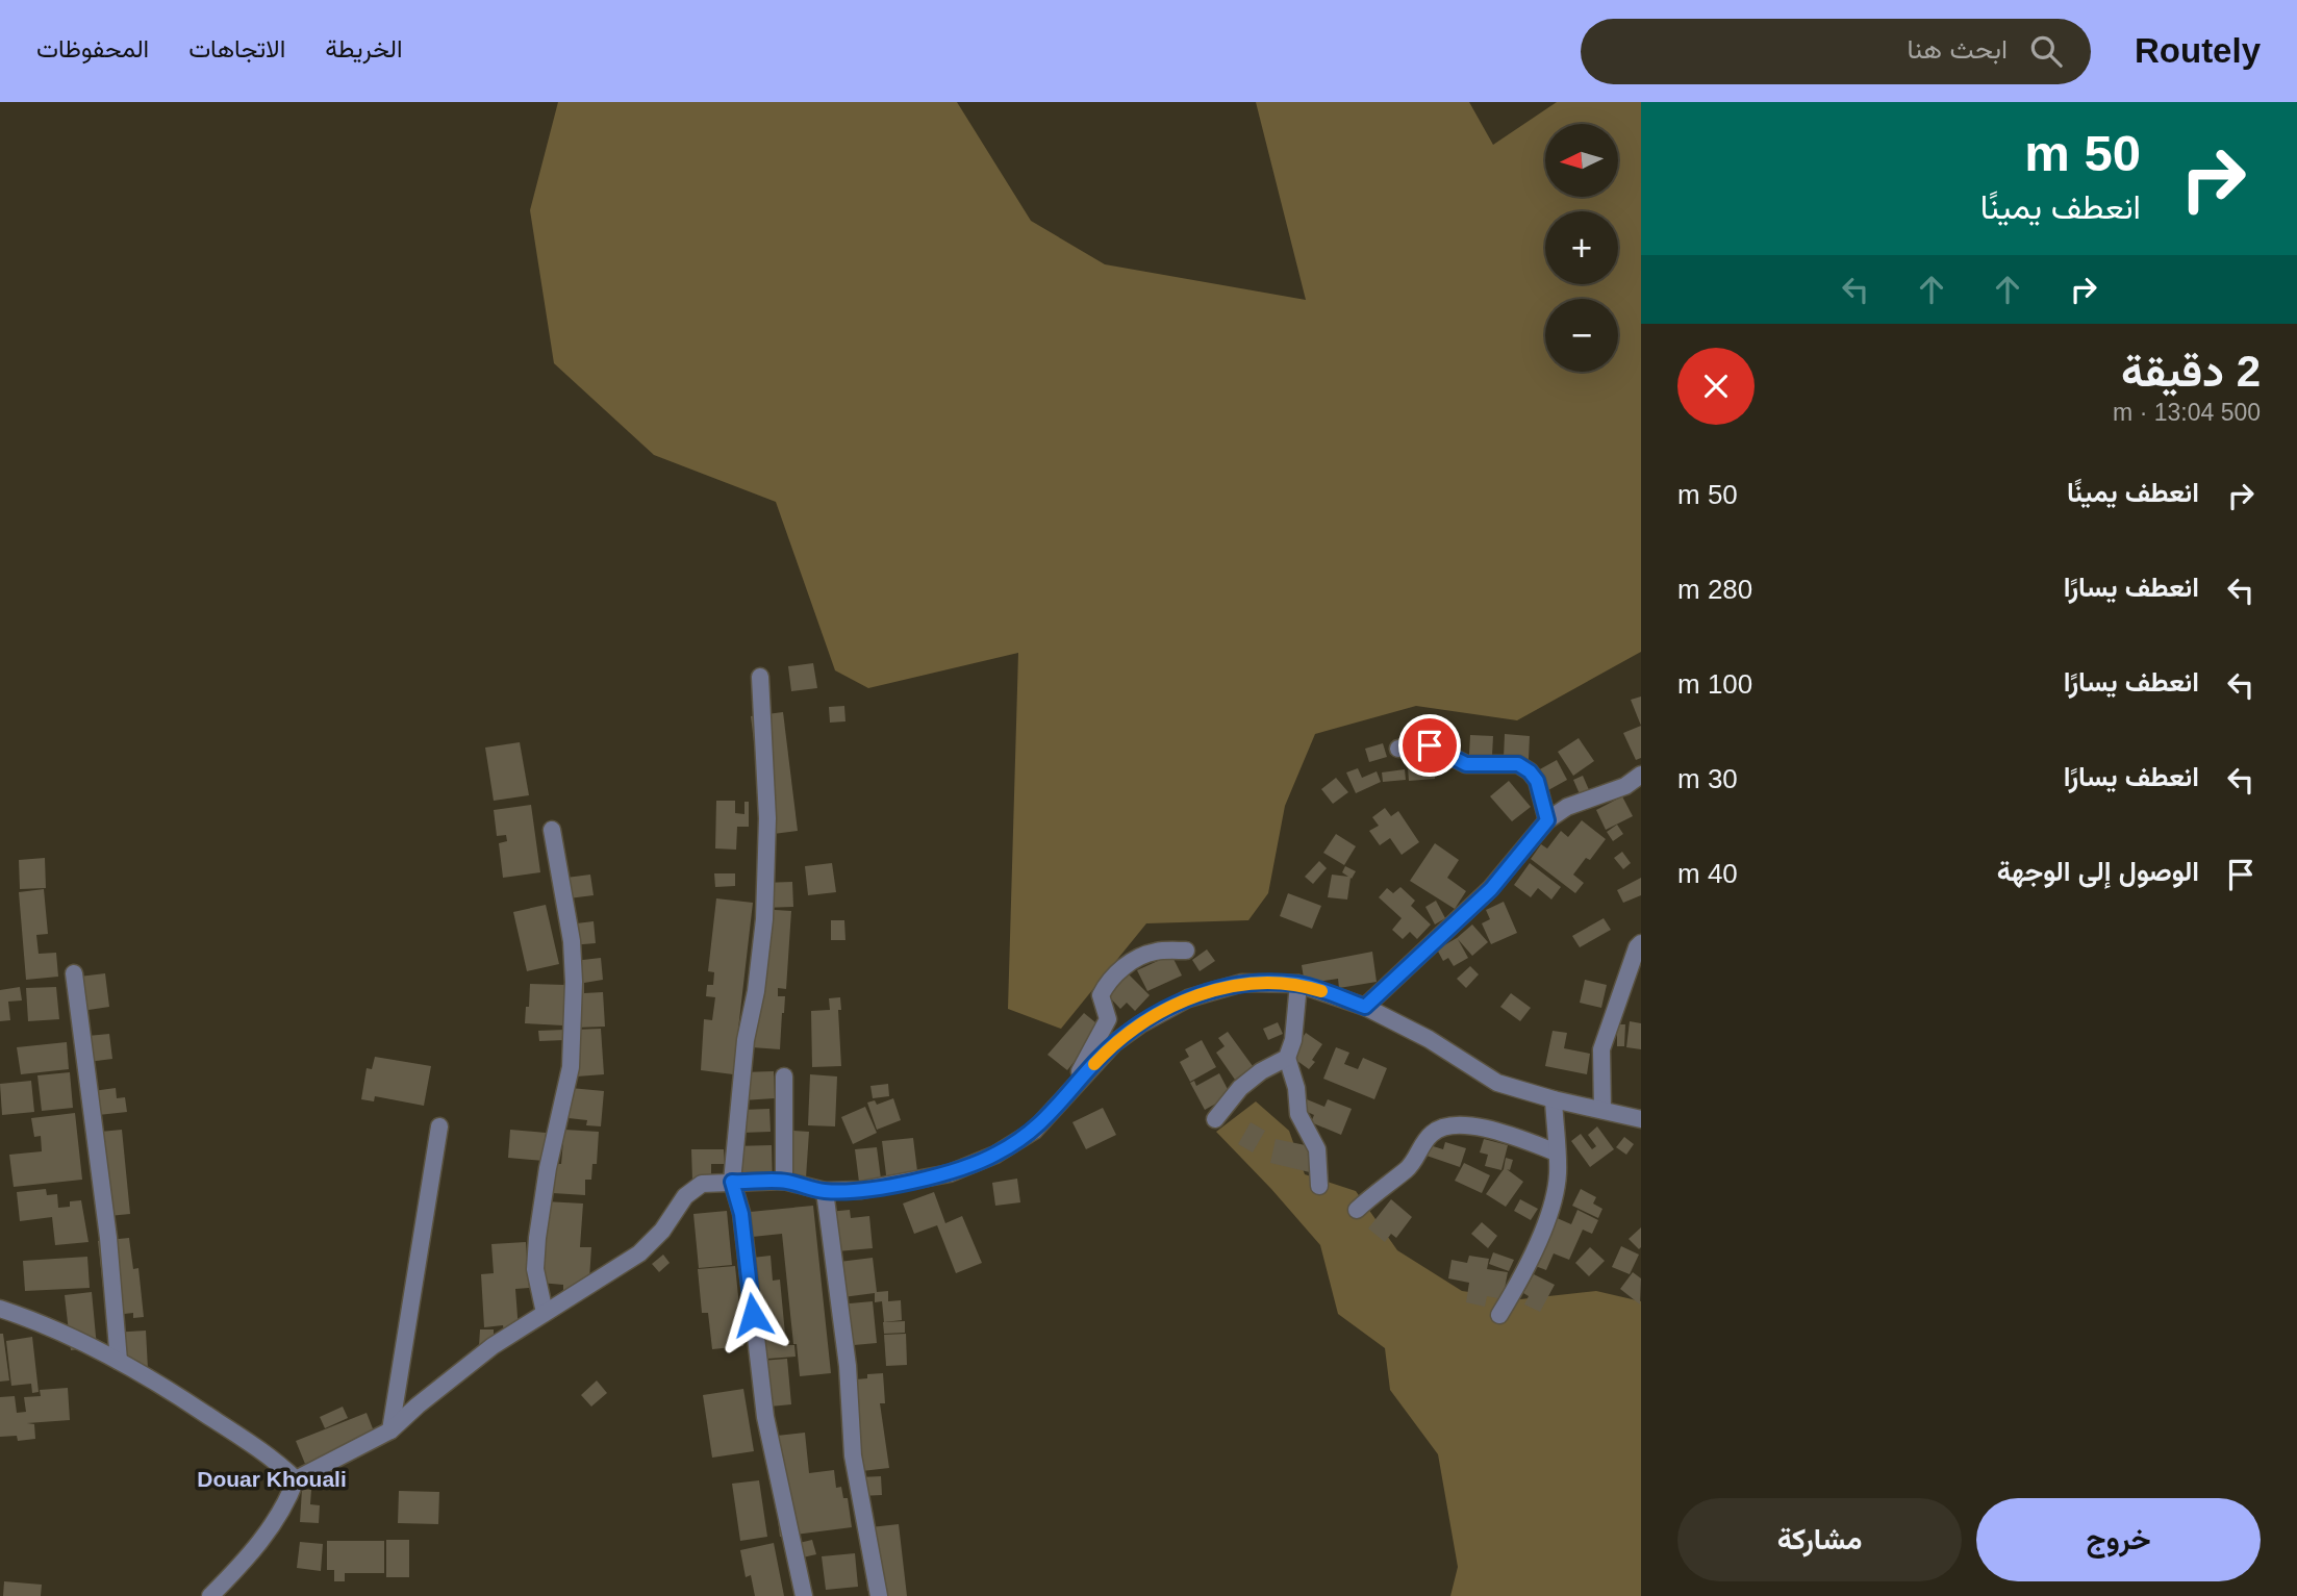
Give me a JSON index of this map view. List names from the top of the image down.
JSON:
{
  "districts": ["Douar Khouali"],
  "north": "left",
  "page": {
    "header": "Routely",
    "search": "ابحث هنا",
    "nav": ["الخريطة", "الاتجاهات", "المحفوظات"],
    "turn": ["50 m", "انعطف يمينًا"],
    "map_buttons": ["+", "−"],
    "heading": ["2 دقيقة", "500 m · 13:04"],
    "list": [
      {
        "name": "انعطف يمينًا",
        "value": "50 m"
      },
      {
        "name": "انعطف يسارًا",
        "value": "280 m"
      },
      {
        "name": "انعطف يسارًا",
        "value": "100 m"
      },
      {
        "name": "انعطف يسارًا",
        "value": "30 m"
      },
      {
        "name": "الوصول إلى الوجهة",
        "value": "40 m"
      }
    ],
    "buttons": ["خروج", "مشاركة"]
  }
}
